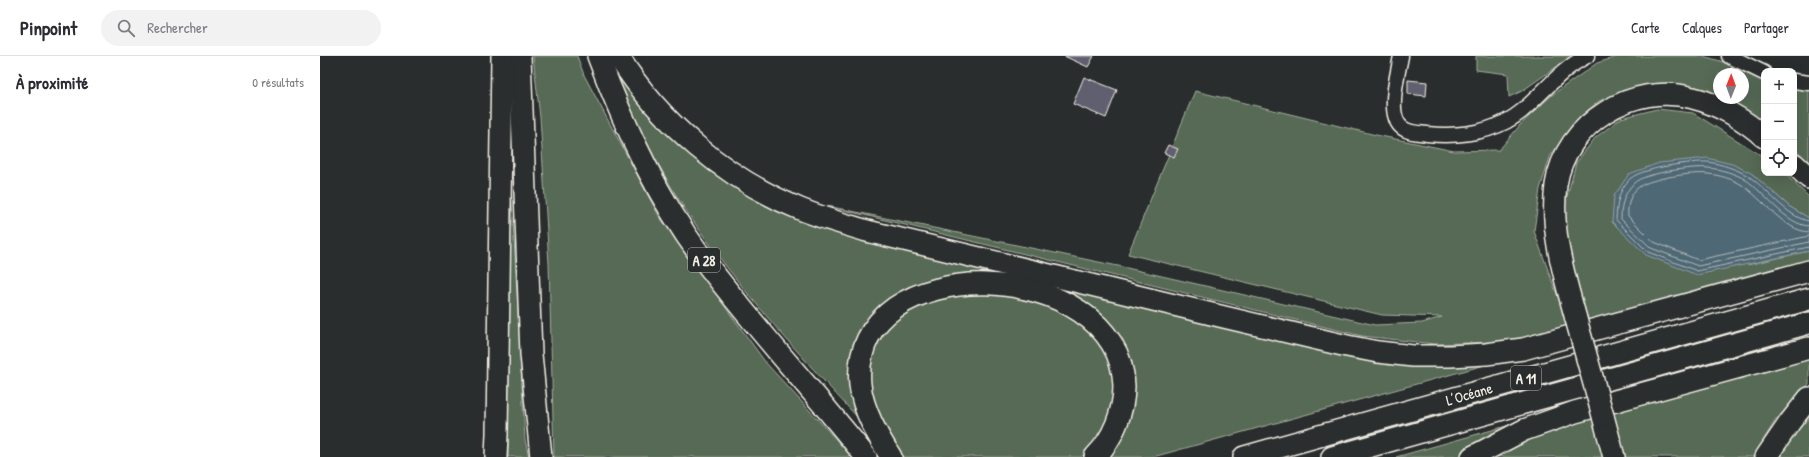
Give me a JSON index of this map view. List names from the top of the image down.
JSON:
{
  "streets": {
    "highway": ["A 28", "A 11", "L’Océane"]
  },
  "north": "top",
  "page": {
    "header": "Pinpoint",
    "search": "Rechercher",
    "nav": ["Carte", "Calques", "Partager"],
    "heading": ["À proximité", "0 résultats"],
    "map_buttons": ["+", "−"]
  }
}
